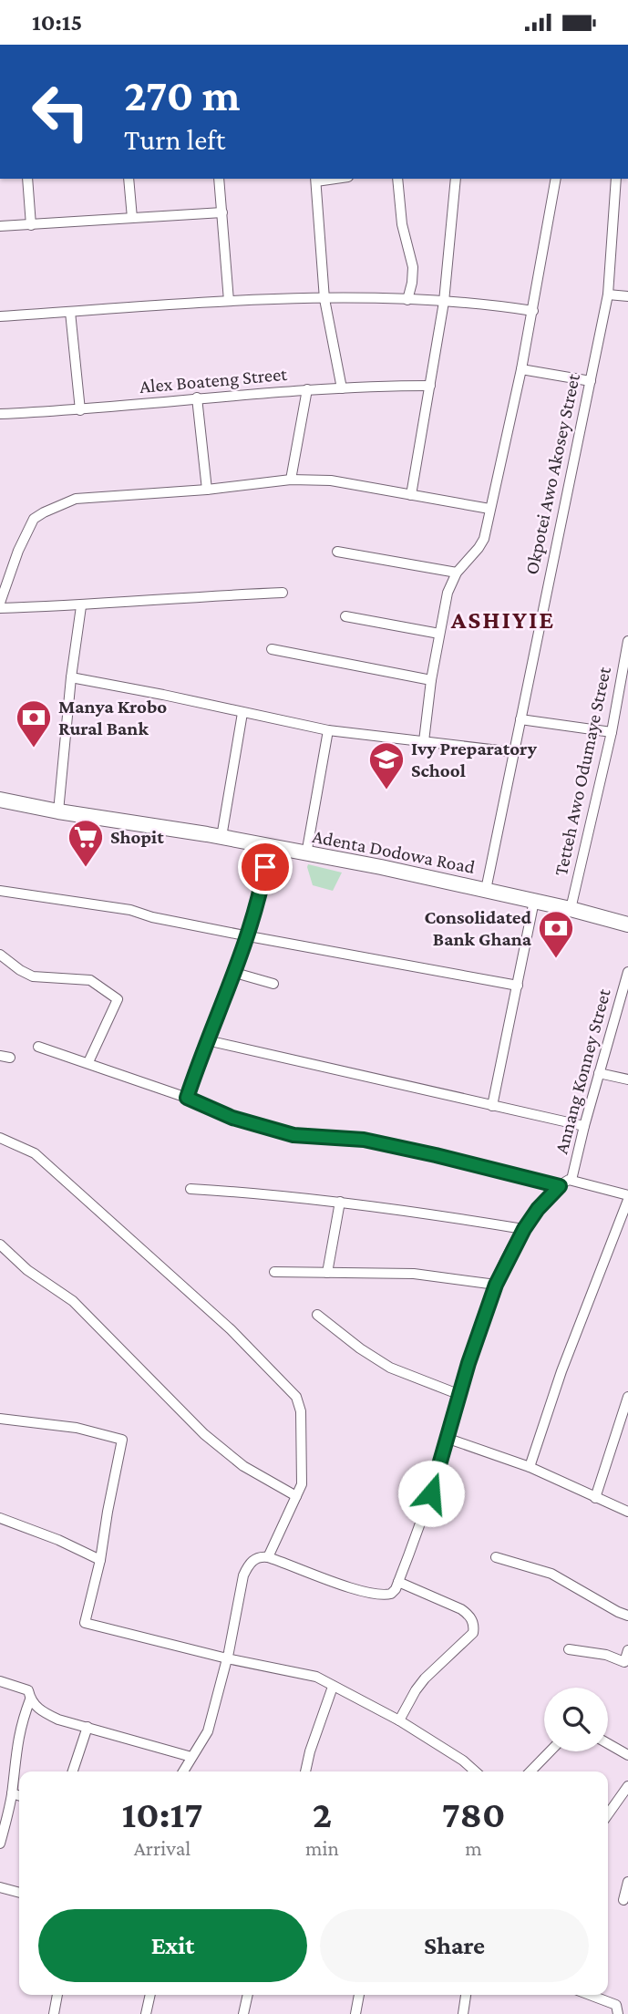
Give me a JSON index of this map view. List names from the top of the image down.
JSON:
{
  "streets": {
    "main road": ["Adenta Dodowa Road"],
    "street": [
      "Alex Boateng Street",
      "Okpotei Awo Akosey Street",
      "Tetteh Awo Odumaye Street",
      "Annang Konney Street"
    ]
  },
  "crossings": [
    ["Okpotei Awo Akosey Street", "Adenta Dodowa Road"],
    ["Tetteh Awo Odumaye Street", "Adenta Dodowa Road"]
  ],
  "districts": ["ASHIYIE"],
  "places": {
    "bank": ["Manya Krobo Rural Bank", "Consolidated Bank Ghana"],
    "school or university": ["Ivy Preparatory School"],
    "supermarket": ["Shopit"]
  },
  "page": {
    "status": "10:15",
    "turn": ["270 m", "Turn left"],
    "eta": [
      "10:17",
      "Arrival",
      "2",
      "min",
      "780",
      "m"
    ],
    "buttons": ["Exit", "Share"]
  }
}
